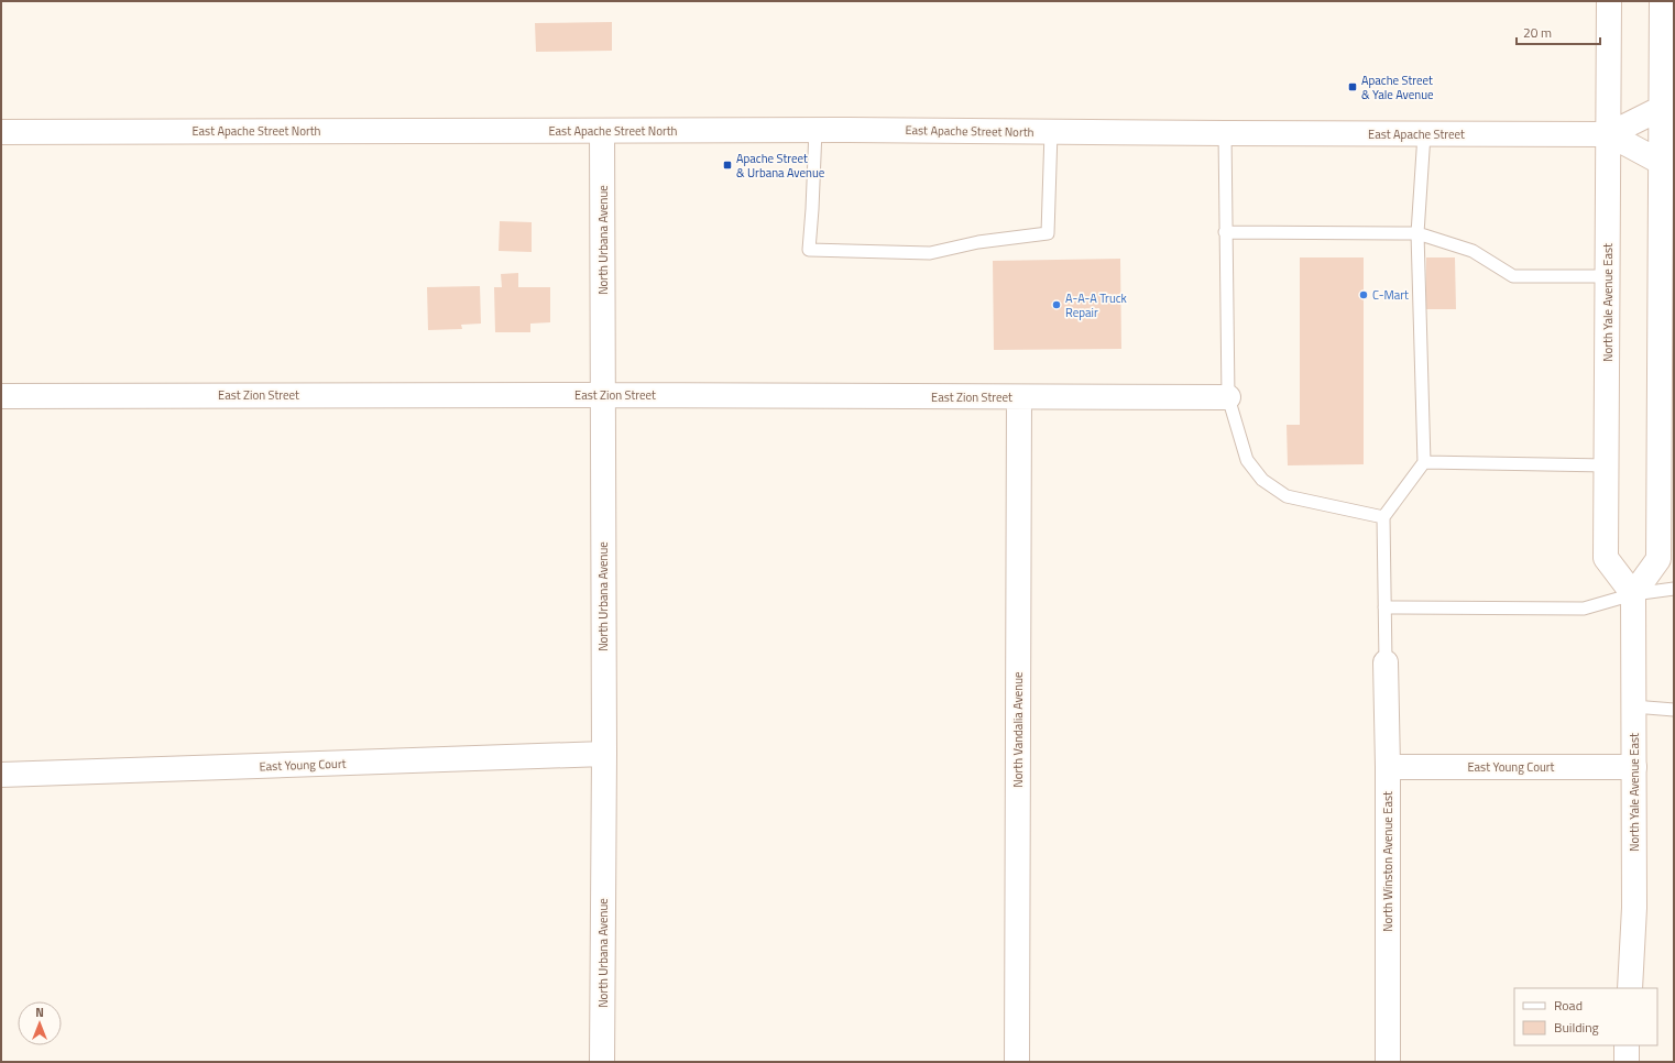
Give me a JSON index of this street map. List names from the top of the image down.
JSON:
{
  "streets": {
    "street": [
      "East Apache Street North",
      "East Apache Street",
      "North Urbana Avenue",
      "North Yale Avenue East",
      "East Zion Street",
      "North Vandalia Avenue",
      "East Young Court",
      "North Winston Avenue East"
    ]
  },
  "crossings": [
    ["East Apache Street North", "East Apache Street"],
    ["East Apache Street North", "North Urbana Avenue"],
    ["East Apache Street", "North Yale Avenue East"],
    ["North Urbana Avenue", "East Zion Street"],
    ["North Urbana Avenue", "East Young Court"],
    ["North Yale Avenue East", "East Young Court"],
    ["East Zion Street", "North Vandalia Avenue"],
    ["East Young Court", "North Winston Avenue East"]
  ],
  "places": {
    "transit": ["Apache Street & Yale Avenue", "Apache Street & Urbana Avenue"],
    "other": ["C-Mart", "A-A-A Truck Repair"]
  },
  "legend": ["Road", "Building"],
  "scale_bar": "20 m",
  "north": "top"
}
